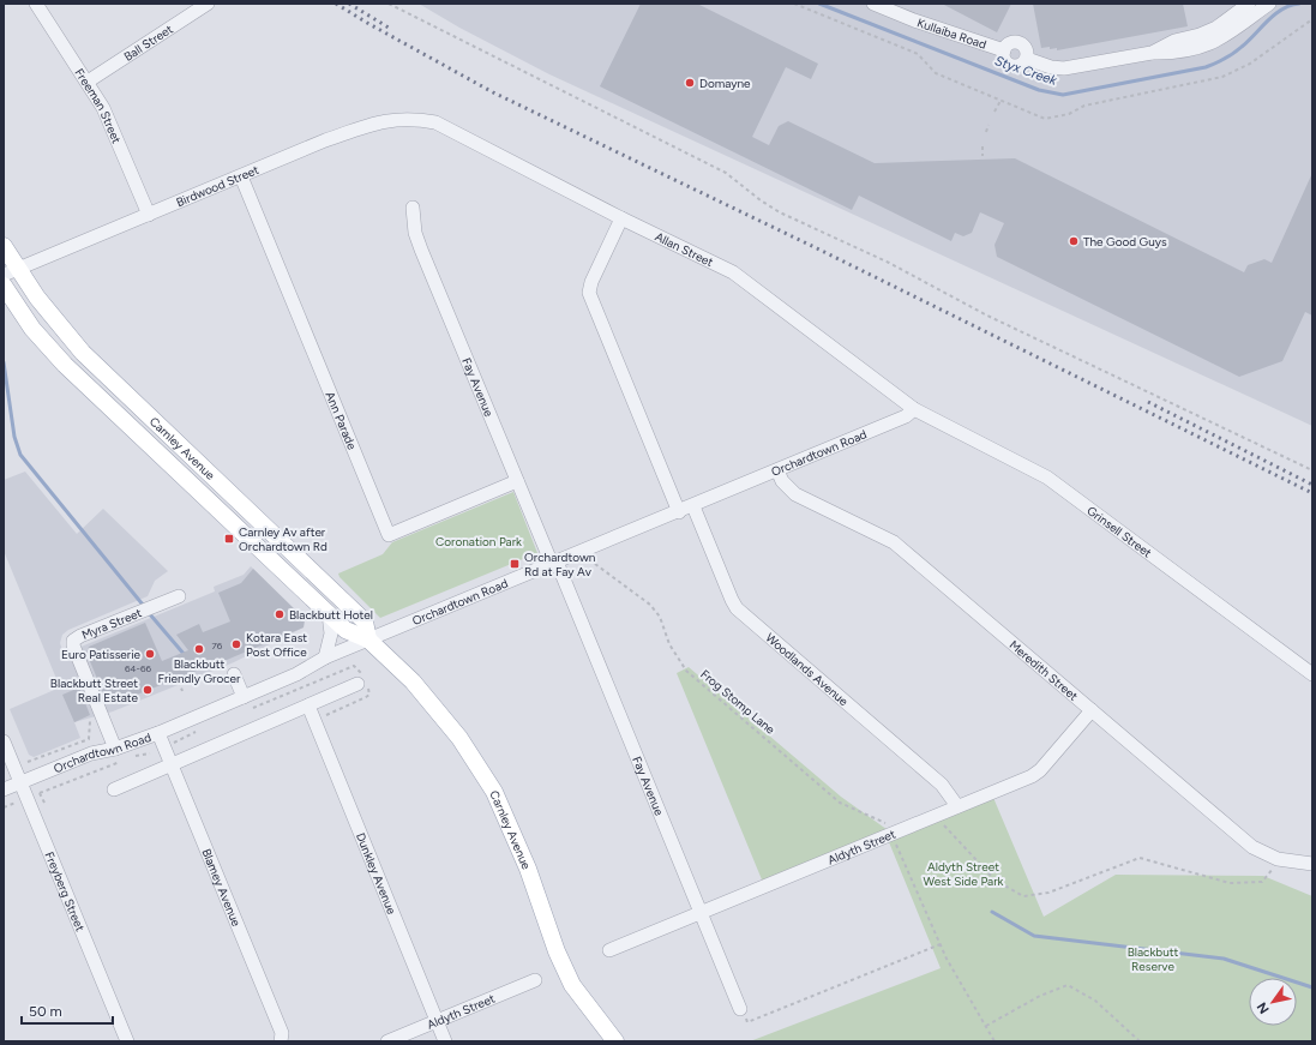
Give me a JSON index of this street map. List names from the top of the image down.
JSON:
{
  "streets": {
    "main road": ["Carnley Avenue"],
    "street": [
      "Kullaiba Road",
      "Ball Street",
      "Freeman Street",
      "Birdwood Street",
      "Allan Street",
      "Fay Avenue",
      "Ann Parade",
      "Orchardtown Road",
      "Grinsell Street",
      "Myra Street",
      "Woodlands Avenue",
      "Meredith Street",
      "Aldyth Street",
      "Dunkley Avenue",
      "Blamey Avenue",
      "Freyberg Street"
    ],
    "path": ["Frog Stomp Lane"]
  },
  "crossings": [
    ["Ball Street", "Freeman Street"],
    ["Freeman Street", "Birdwood Street"],
    ["Birdwood Street", "Allan Street"],
    ["Birdwood Street", "Ann Parade"],
    ["Birdwood Street", "Carnley Avenue"],
    ["Allan Street", "Orchardtown Road"],
    ["Allan Street", "Grinsell Street"],
    ["Fay Avenue", "Ann Parade"],
    ["Fay Avenue", "Orchardtown Road"],
    ["Fay Avenue", "Aldyth Street"],
    ["Carnley Avenue", "Orchardtown Road"],
    ["Orchardtown Road", "Grinsell Street"],
    ["Orchardtown Road", "Myra Street"],
    ["Orchardtown Road", "Woodlands Avenue"],
    ["Orchardtown Road", "Meredith Street"],
    ["Orchardtown Road", "Blamey Avenue"],
    ["Orchardtown Road", "Freyberg Street"],
    ["Woodlands Avenue", "Aldyth Street"],
    ["Meredith Street", "Aldyth Street"],
    ["Frog Stomp Lane", "Aldyth Street"],
    ["Aldyth Street", "Dunkley Avenue"]
  ],
  "water": ["Styx Creek"],
  "parks": ["Coronation Park", "Aldyth Street West Side Park", "Blackbutt Reserve"],
  "places": {
    "other": [
      "Domayne",
      "The Good Guys",
      "Blackbutt Hotel",
      "Kotara East Post Office",
      "Blackbutt Friendly Grocer",
      "Euro Patisserie",
      "Blackbutt Street Real Estate"
    ],
    "transit": ["Carnley Av after Orchardtown Rd", "Orchardtown Rd at Fay Av"]
  },
  "house_numbers": ["76", "64-66"],
  "scale_bar": "50 m",
  "north": "bottom left"
}
